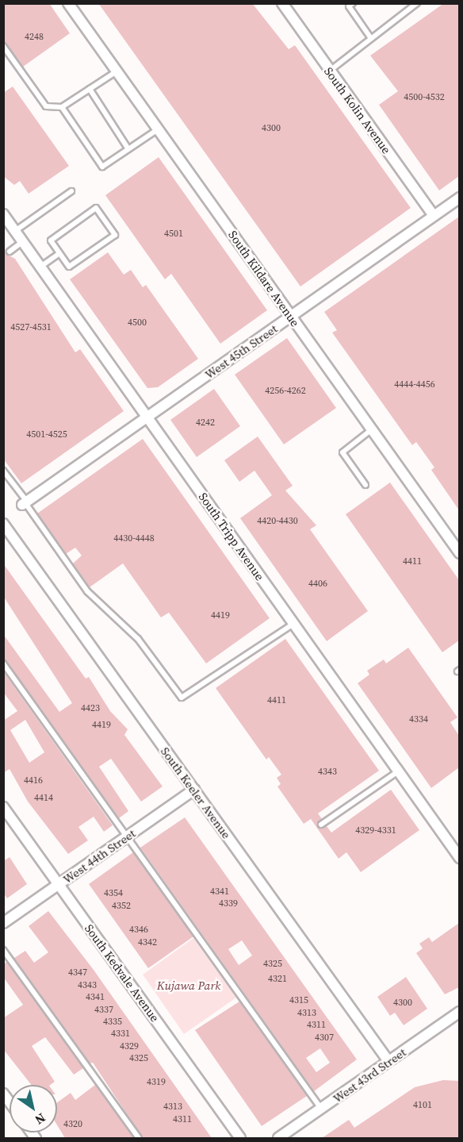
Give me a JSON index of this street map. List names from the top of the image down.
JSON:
{
  "streets": {
    "street": [
      "South Kolin Avenue",
      "South Kildare Avenue",
      "West 45th Street",
      "South Tripp Avenue",
      "South Keeler Avenue",
      "West 44th Street",
      "South Kedvale Avenue",
      "West 43rd Street"
    ]
  },
  "crossings": [
    ["South Kolin Avenue", "West 45th Street"],
    ["South Kildare Avenue", "West 45th Street"],
    ["West 45th Street", "South Tripp Avenue"],
    ["South Keeler Avenue", "West 44th Street"],
    ["South Keeler Avenue", "West 43rd Street"],
    ["West 44th Street", "South Kedvale Avenue"]
  ],
  "parks": ["Kujawa Park"],
  "house_numbers": [
    "4248",
    "4500-4532",
    "4300",
    "4501",
    "4500",
    "4527-4531",
    "4444-4456",
    "4256-4262",
    "4242",
    "4501-4525",
    "4420-4430",
    "4430-4448",
    "4411",
    "4406",
    "4419",
    "4411",
    "4423",
    "4334",
    "4419",
    "4343",
    "4416",
    "4414",
    "4329-4331",
    "4341",
    "4354",
    "4339",
    "4352",
    "4346",
    "4342",
    "4325",
    "4347",
    "4321",
    "4343",
    "4341",
    "4315",
    "4300",
    "4337",
    "4313",
    "4335",
    "4311",
    "4331",
    "4307",
    "4329",
    "4325",
    "4319",
    "4101",
    "4313",
    "4311",
    "4320"
  ],
  "north": "bottom right"
}
